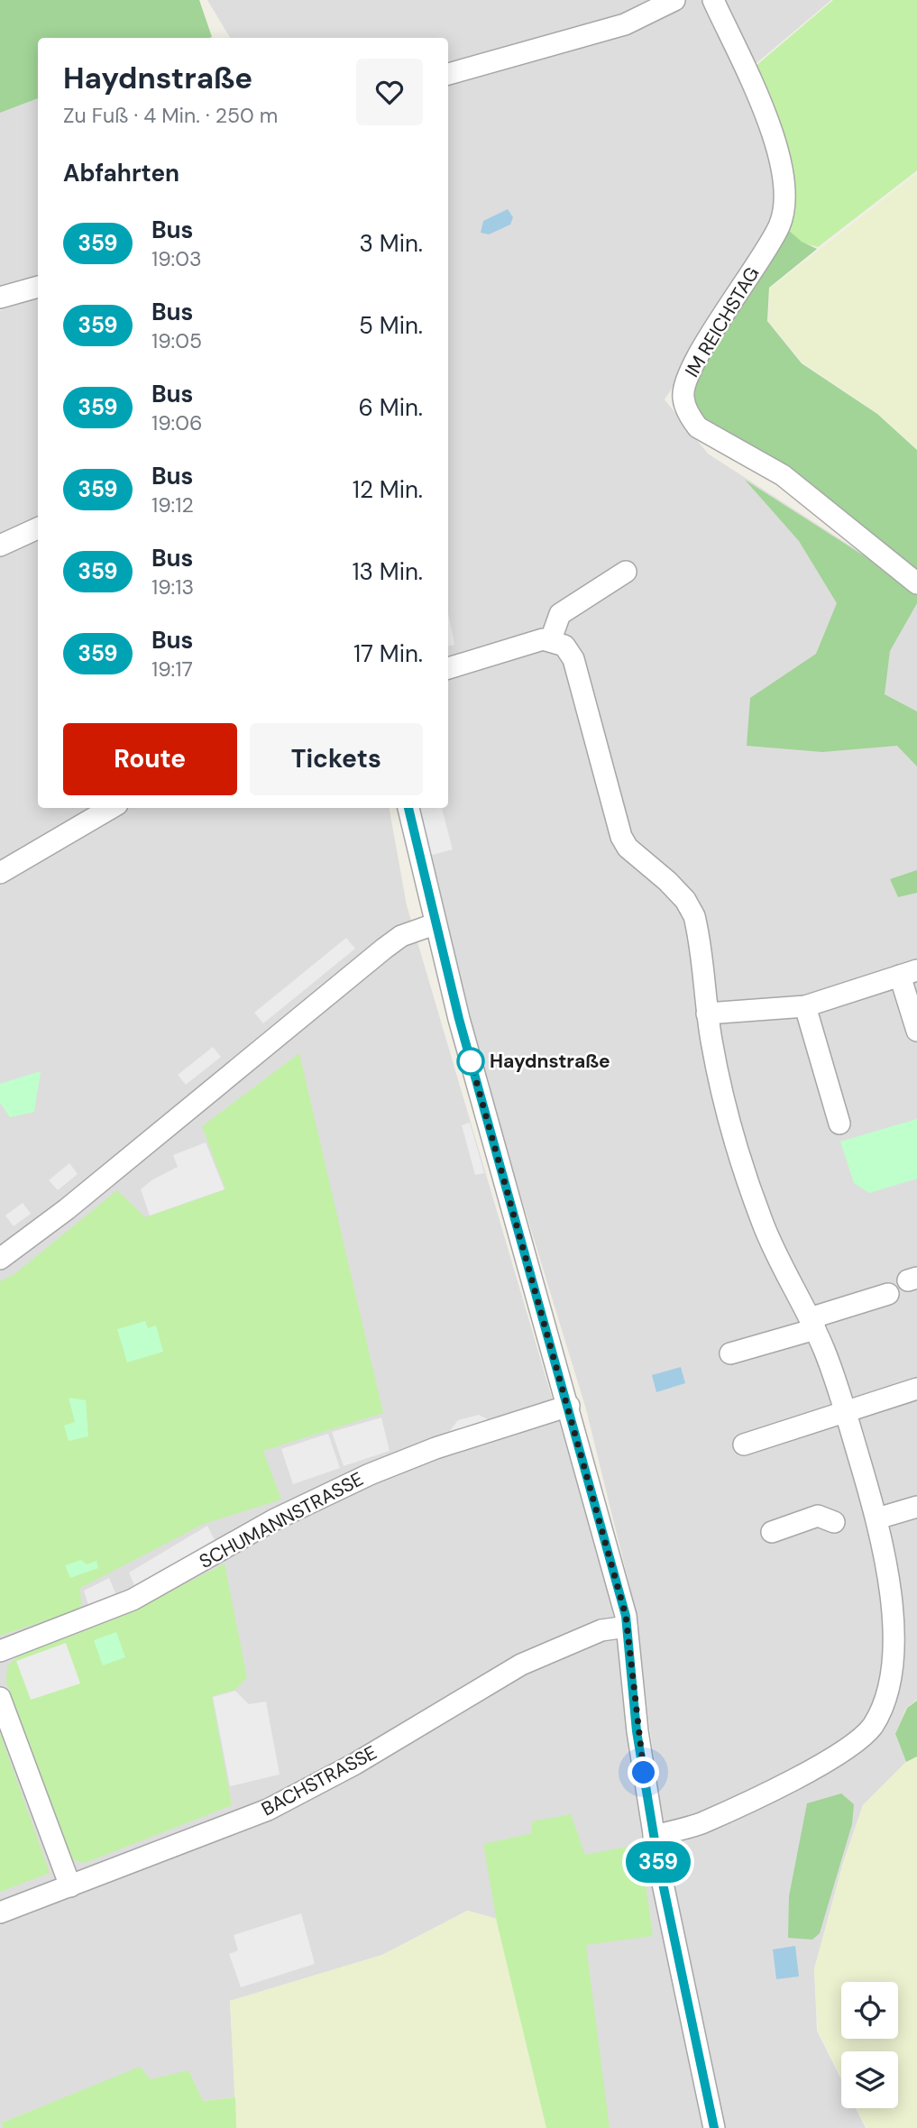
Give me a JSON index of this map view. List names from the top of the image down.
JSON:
{
  "streets": {
    "street": ["IM REICHSTAG", "SCHUMANNSTRASSE", "BACHSTRASSE"]
  },
  "places": ["Haydnstraße"],
  "lines": ["bus line 359"],
  "page": {
    "on_map": "359",
    "heading": [
      ["Haydnstraße", "Zu Fuß · 4 Min. · 250 m"],
      "Abfahrten"
    ],
    "list": [
      {
        "mark": "359",
        "name": "Bus",
        "note": "19:03",
        "value": "3 Min."
      },
      {
        "mark": "359",
        "name": "Bus",
        "note": "19:05",
        "value": "5 Min."
      },
      {
        "mark": "359",
        "name": "Bus",
        "note": "19:06",
        "value": "6 Min."
      },
      {
        "mark": "359",
        "name": "Bus",
        "note": "19:12",
        "value": "12 Min."
      },
      {
        "mark": "359",
        "name": "Bus",
        "note": "19:13",
        "value": "13 Min."
      },
      {
        "mark": "359",
        "name": "Bus",
        "note": "19:17",
        "value": "17 Min."
      }
    ],
    "buttons": ["Route", "Tickets"]
  }
}
